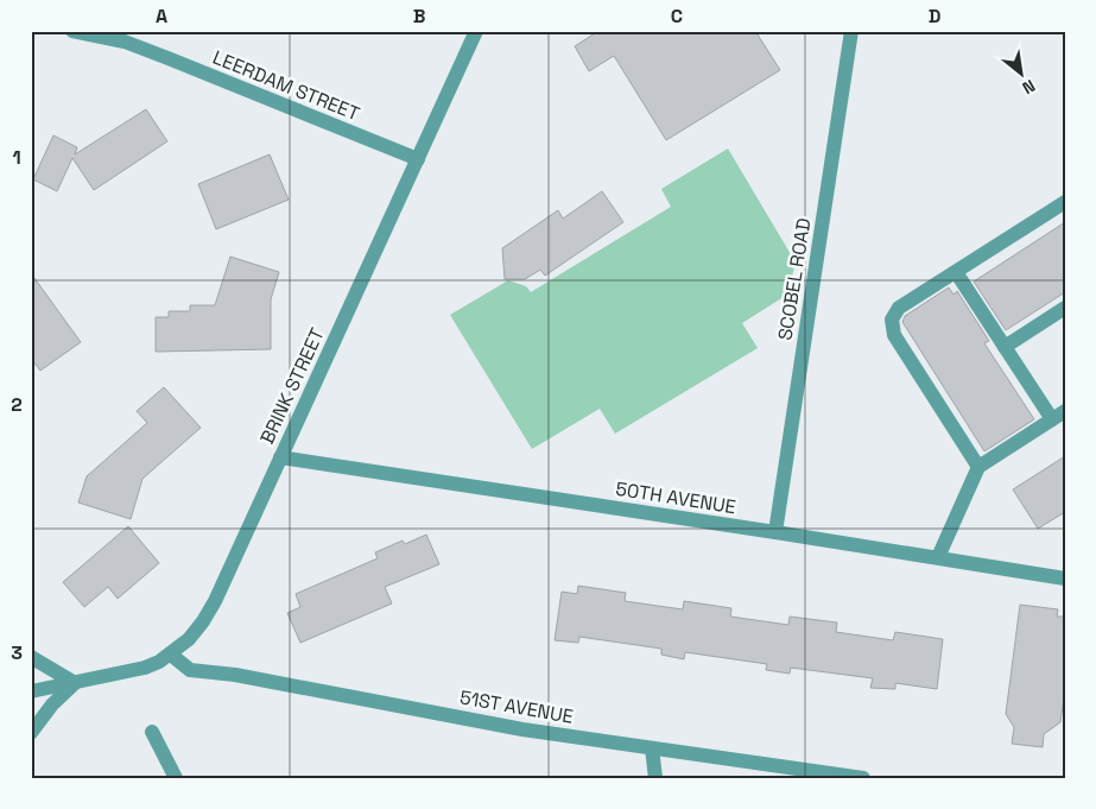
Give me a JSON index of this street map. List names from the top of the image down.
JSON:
{
  "streets": {
    "street": [
      "LEERDAM STREET",
      "SCOBEL ROAD",
      "BRINK STREET",
      "50TH AVENUE",
      "51ST AVENUE"
    ]
  },
  "crossings": [
    ["LEERDAM STREET", "BRINK STREET"],
    ["SCOBEL ROAD", "50TH AVENUE"],
    ["BRINK STREET", "50TH AVENUE"],
    ["BRINK STREET", "51ST AVENUE"]
  ],
  "north": "bottom right",
  "grid": {
    "columns": [
      "A",
      "B",
      "C",
      "D"
    ],
    "rows": ["1", "2", "3"]
  }
}
